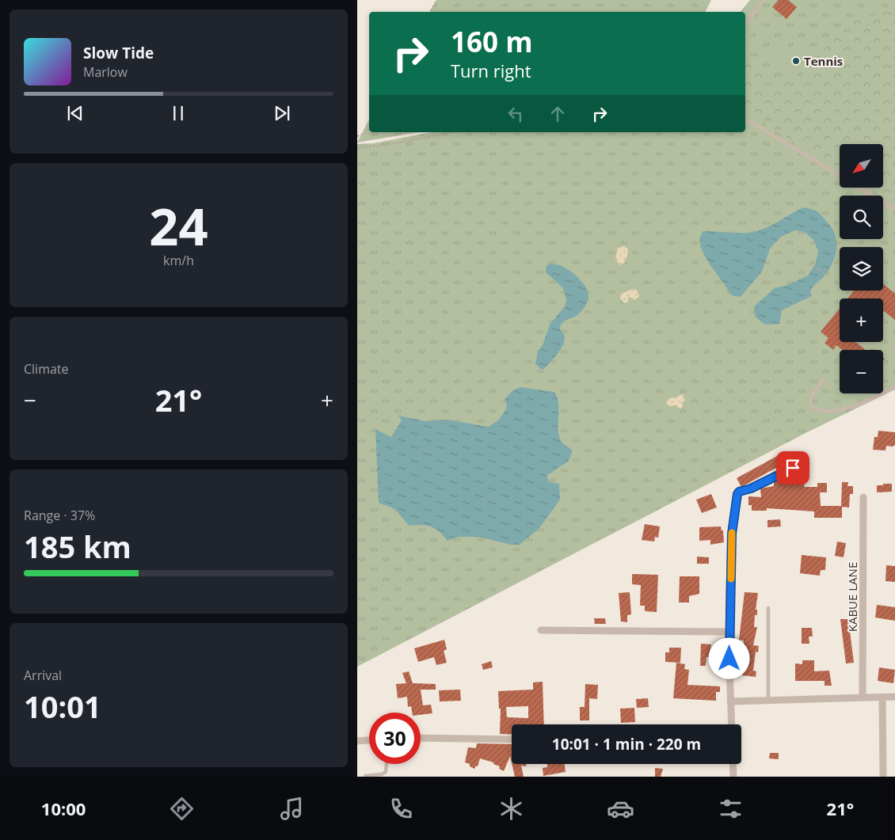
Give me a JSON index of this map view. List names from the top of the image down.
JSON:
{
  "streets": {
    "street": ["KABUE LANE"]
  },
  "places": ["Tennis"],
  "north": "bottom left",
  "page": {
    "turn": ["160 m", "Turn right"],
    "song": ["Slow Tide", "Marlow"],
    "map_buttons": ["+", "−"],
    "tile": [
      ["24", "km/h"],
      "Climate",
      ["Range · 37%", "185 km"],
      ["Arrival", "10:01"]
    ],
    "heat": ["−", "21°", "+"],
    "limit": "30",
    "trip": "10:01 · 1 min · 220 m",
    "tabs": ["10:00", "21°"]
  }
}
